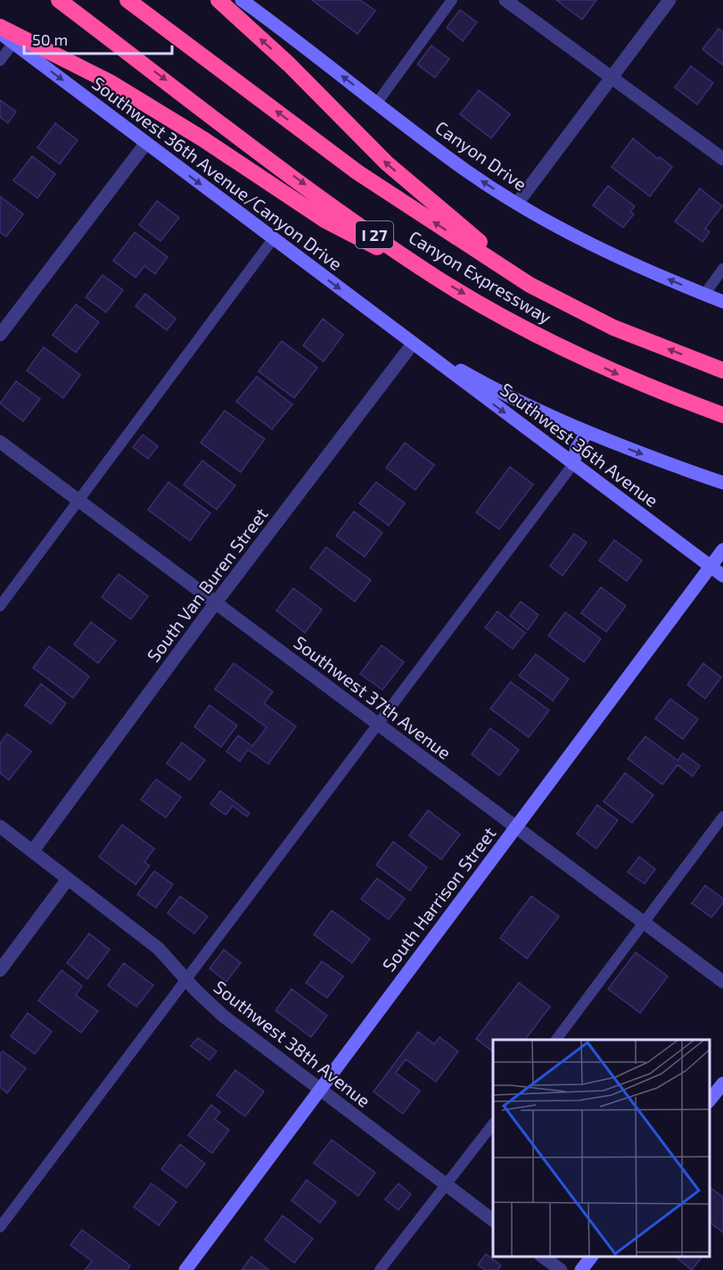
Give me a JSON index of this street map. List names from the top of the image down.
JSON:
{
  "streets": {
    "highway": ["I 27", "Canyon Expressway"],
    "main road": [
      "Canyon Drive",
      "Southwest 36th Avenue/Canyon Drive",
      "Southwest 36th Avenue",
      "South Harrison Street"
    ],
    "street": ["South Van Buren Street", "Southwest 37th Avenue", "Southwest 38th Avenue"]
  },
  "crossings": [
    ["Southwest 36th Avenue/Canyon Drive", "Southwest 36th Avenue"],
    ["Southwest 36th Avenue/Canyon Drive", "South Van Buren Street"],
    ["Southwest 36th Avenue", "South Van Buren Street"],
    ["Southwest 36th Avenue", "South Harrison Street"],
    ["South Van Buren Street", "Southwest 37th Avenue"],
    ["South Van Buren Street", "Southwest 38th Avenue"],
    ["Southwest 37th Avenue", "South Harrison Street"],
    ["South Harrison Street", "Southwest 38th Avenue"]
  ],
  "one_way": ["Canyon Drive", "Southwest 36th Avenue/Canyon Drive"],
  "scale_bar": "50 m"
}
